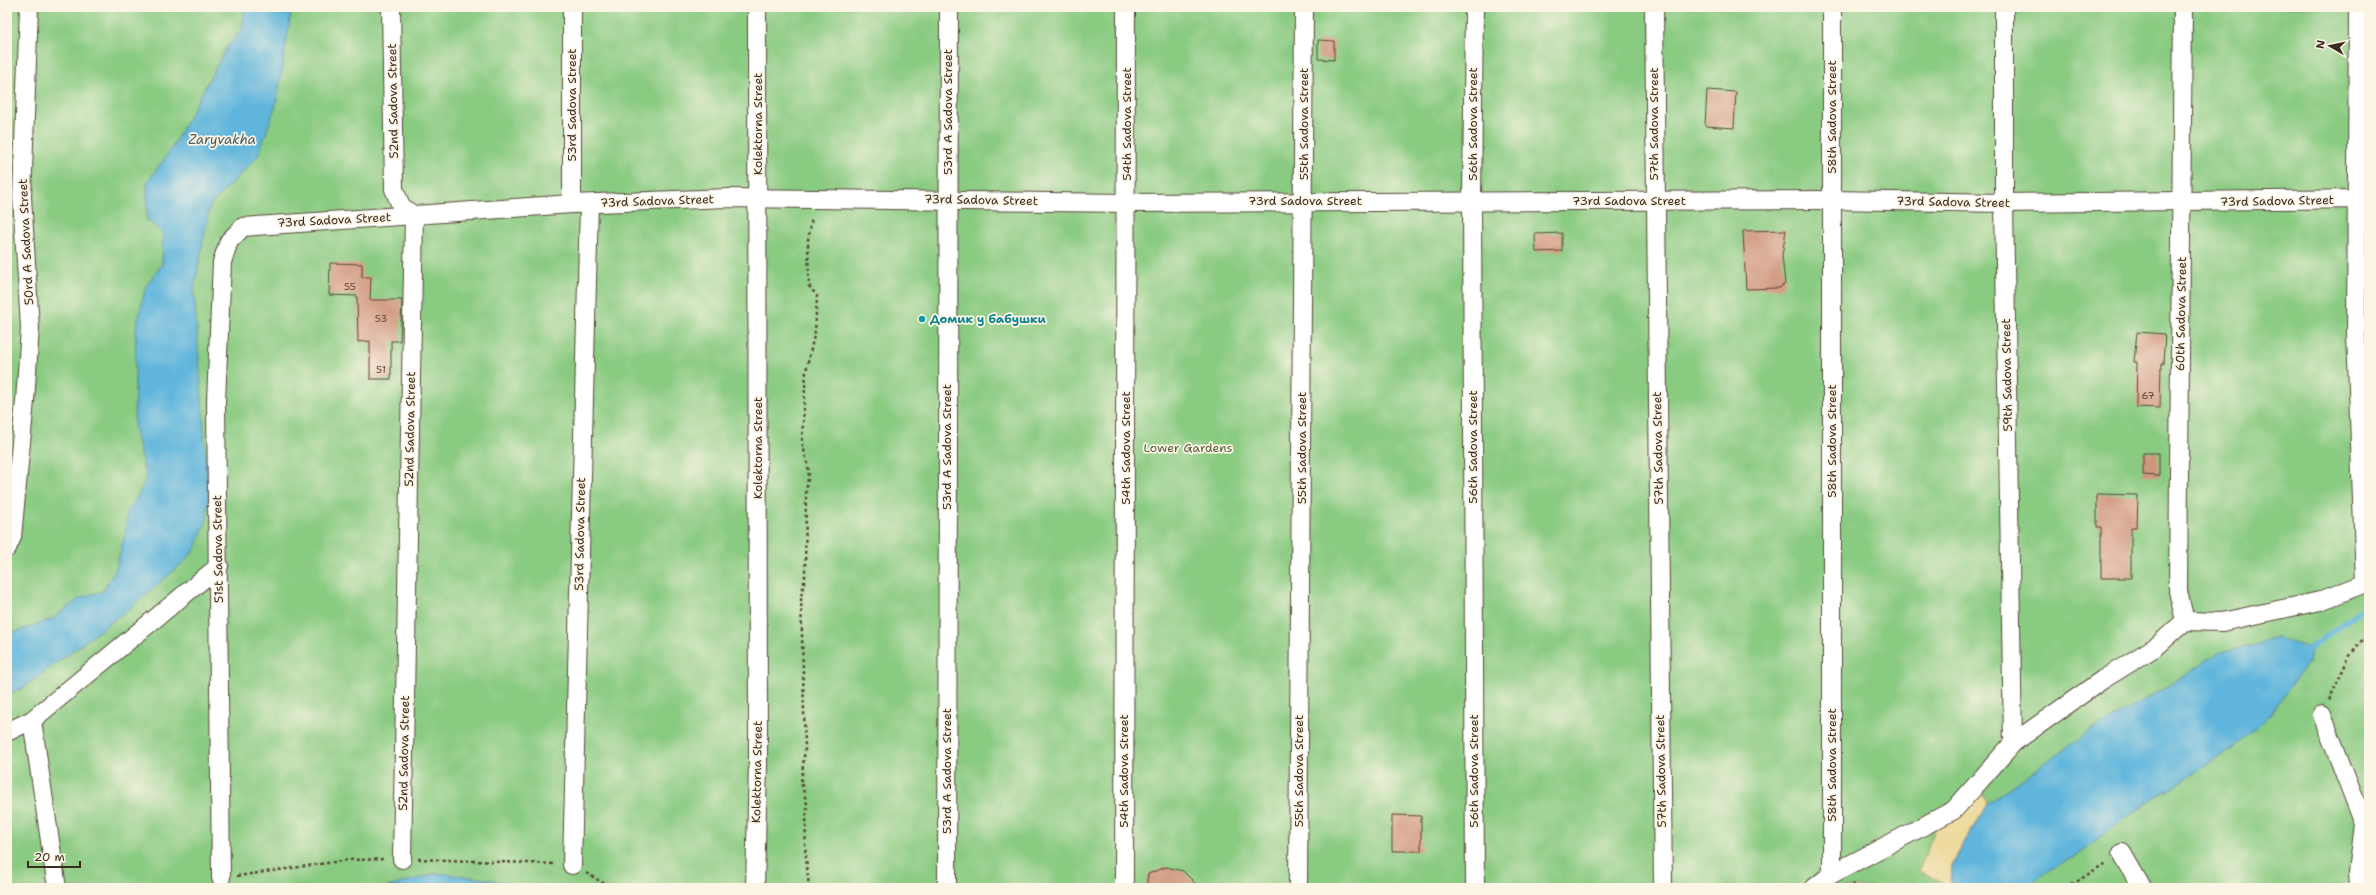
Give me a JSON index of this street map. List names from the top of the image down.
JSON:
{
  "streets": {
    "street": [
      "52nd Sadova Street",
      "53rd Sadova Street",
      "53rd A Sadova Street",
      "58th Sadova Street",
      "Kolektorna Street",
      "54th Sadova Street",
      "55th Sadova Street",
      "56th Sadova Street",
      "57th Sadova Street",
      "73rd Sadova Street",
      "50rd A Sadova Street",
      "60th Sadova Street",
      "59th Sadova Street",
      "51st Sadova Street"
    ]
  },
  "crossings": [
    ["52nd Sadova Street", "73rd Sadova Street"],
    ["53rd Sadova Street", "73rd Sadova Street"],
    ["53rd A Sadova Street", "73rd Sadova Street"],
    ["58th Sadova Street", "73rd Sadova Street"],
    ["Kolektorna Street", "73rd Sadova Street"],
    ["54th Sadova Street", "73rd Sadova Street"],
    ["55th Sadova Street", "73rd Sadova Street"],
    ["56th Sadova Street", "73rd Sadova Street"],
    ["57th Sadova Street", "73rd Sadova Street"],
    ["73rd Sadova Street", "60th Sadova Street"],
    ["73rd Sadova Street", "59th Sadova Street"],
    ["73rd Sadova Street", "51st Sadova Street"]
  ],
  "water": ["Zaryvakha"],
  "parks": ["Lower Gardens"],
  "places": ["Домик у бабушки"],
  "house_numbers": [
    "55",
    "53",
    "51",
    "67"
  ],
  "scale_bar": "20 m",
  "north": "left"
}
